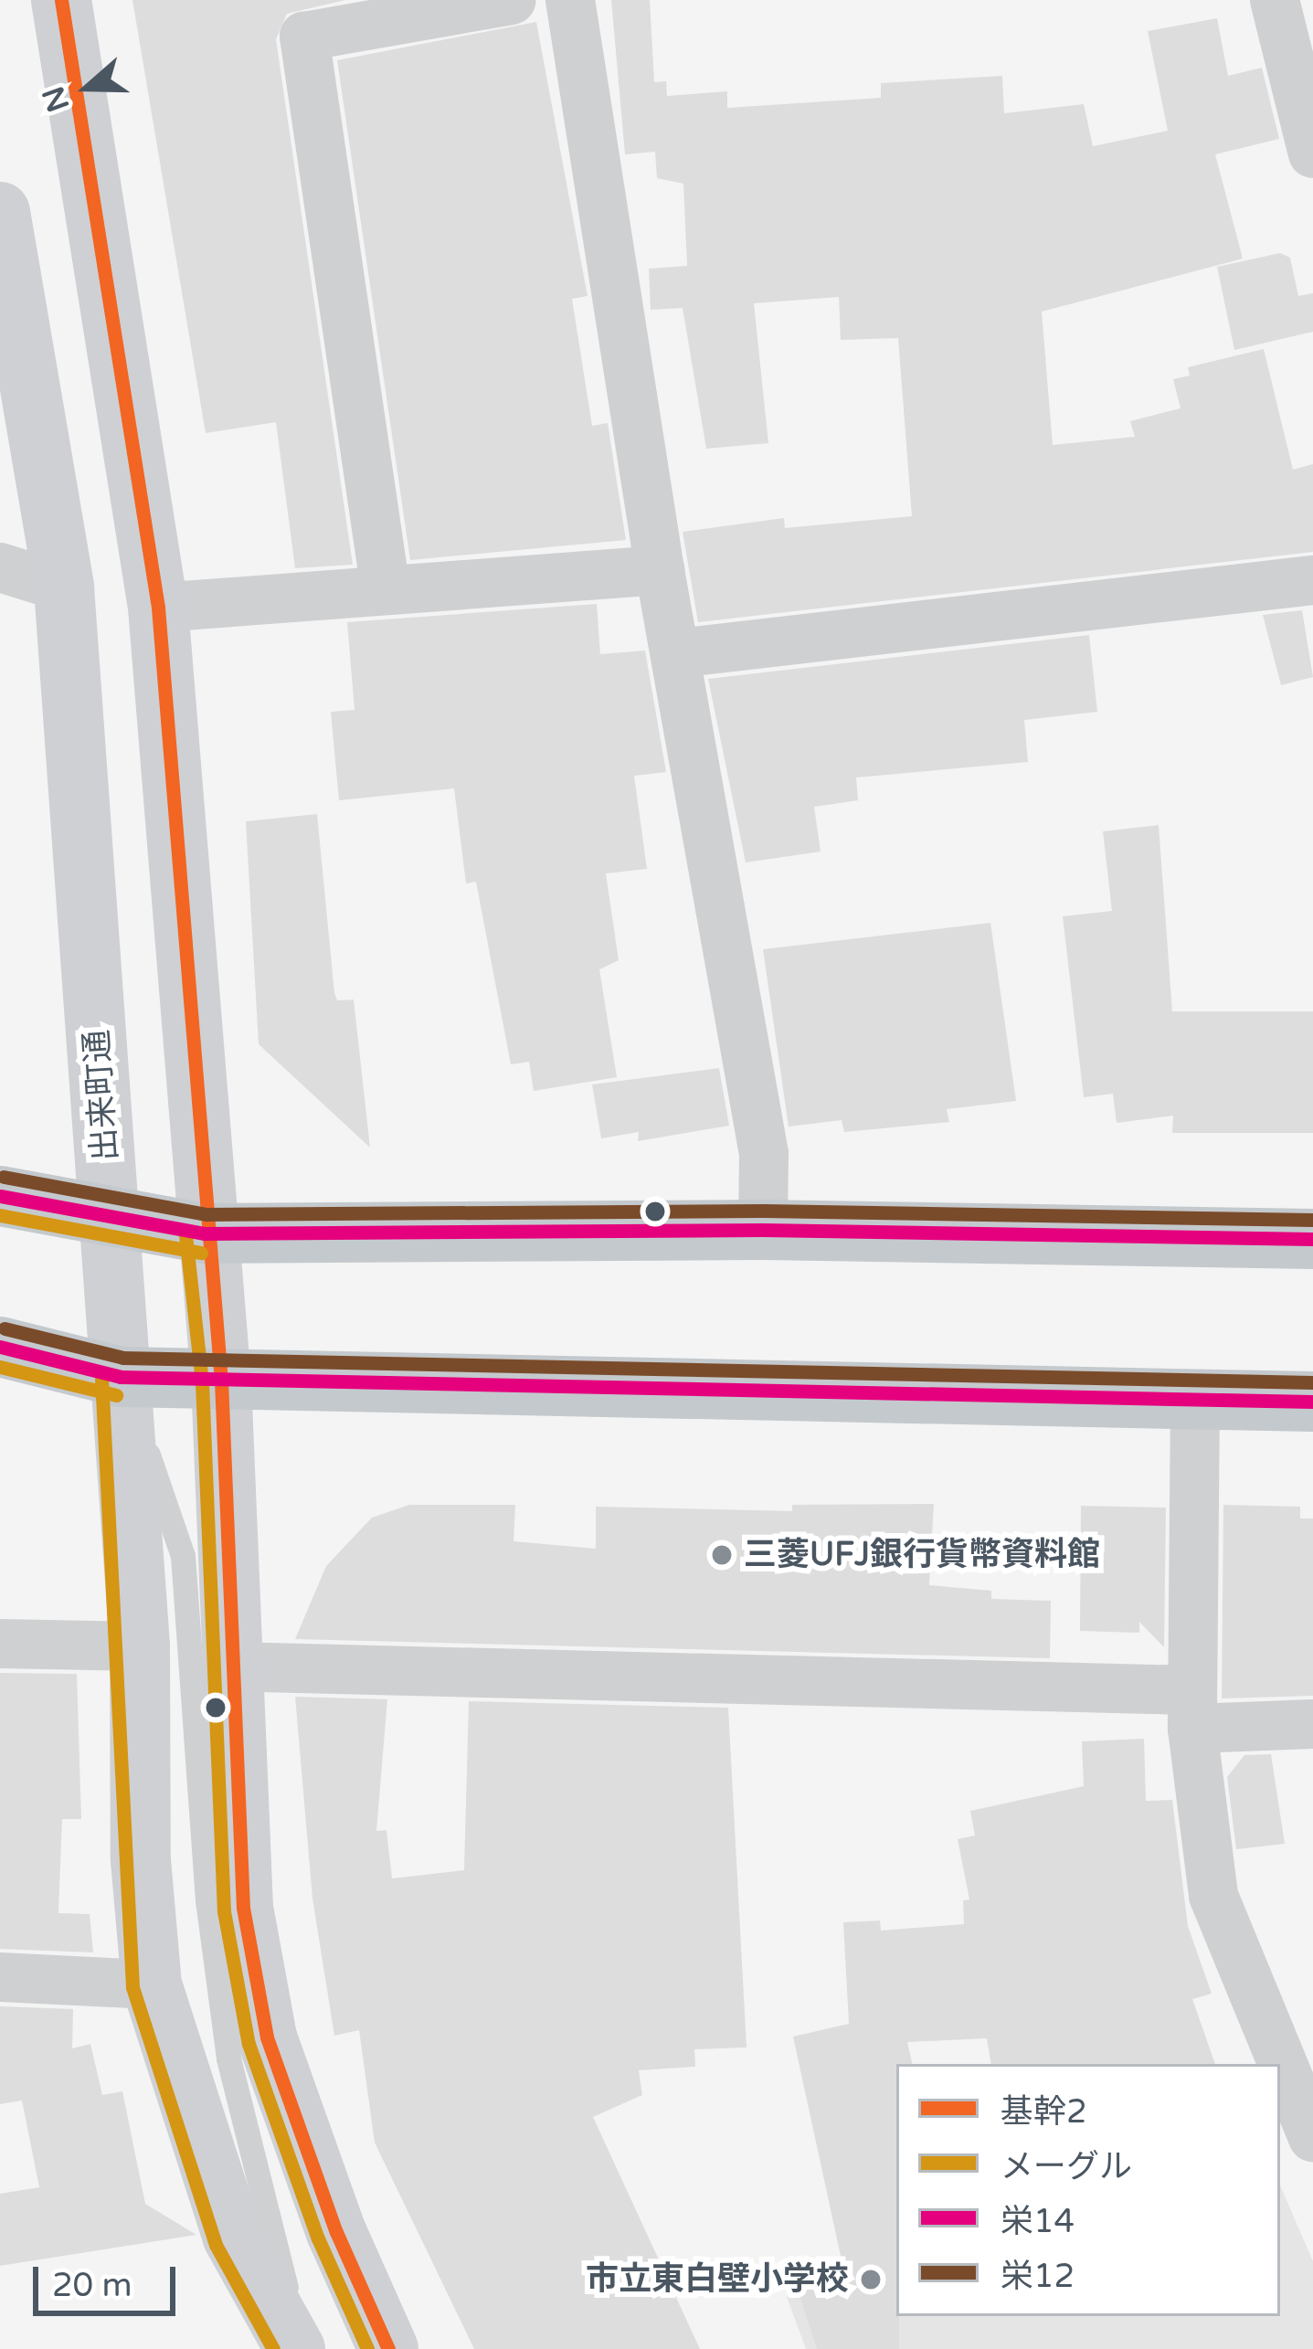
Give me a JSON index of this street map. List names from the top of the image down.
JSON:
{
  "streets": {
    "main road": ["出来町通"]
  },
  "places": ["三菱UFJ銀行貨幣資料館", "市立東白壁小学校"],
  "lines": [
    "transit line 基幹2",
    "transit line 栄12",
    "transit line 栄14",
    "transit line メーグル"
  ],
  "legend": [
    "基幹2",
    "メーグル",
    "栄14",
    "栄12"
  ],
  "scale_bar": "20 m",
  "north": "left"
}
